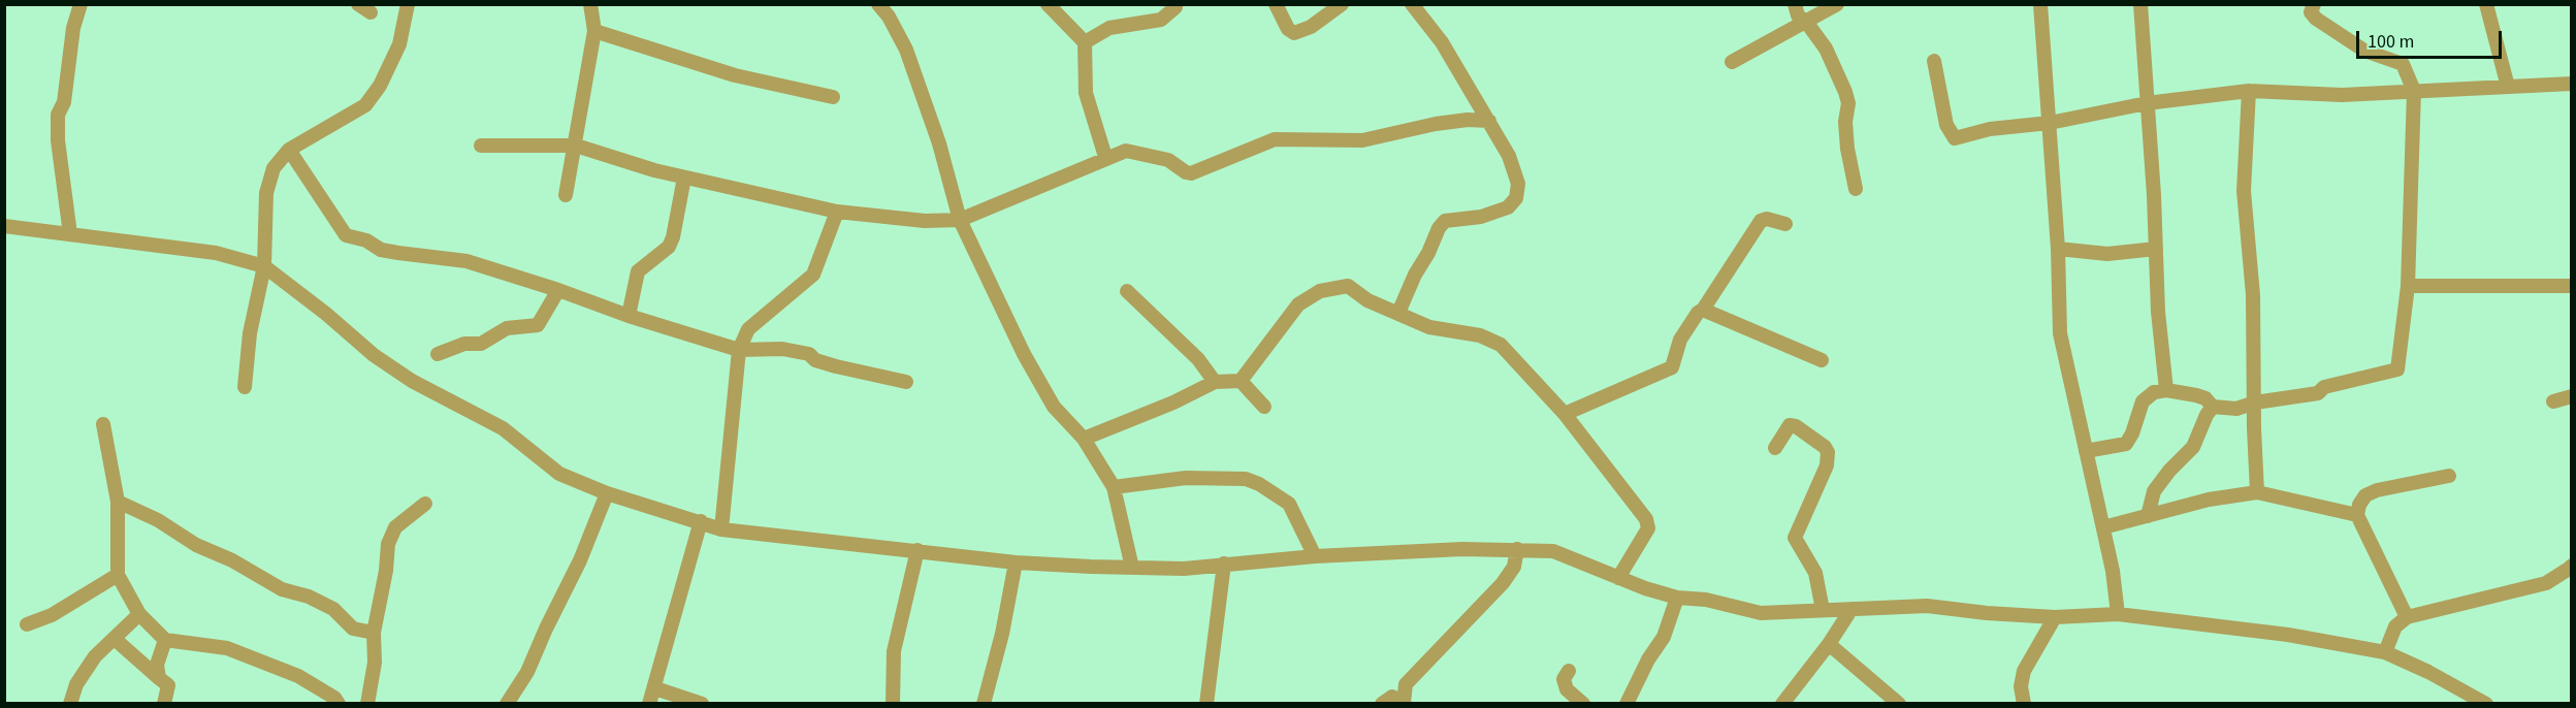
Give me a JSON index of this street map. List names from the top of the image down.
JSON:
{
  "scale_bar": "100 m"
}
